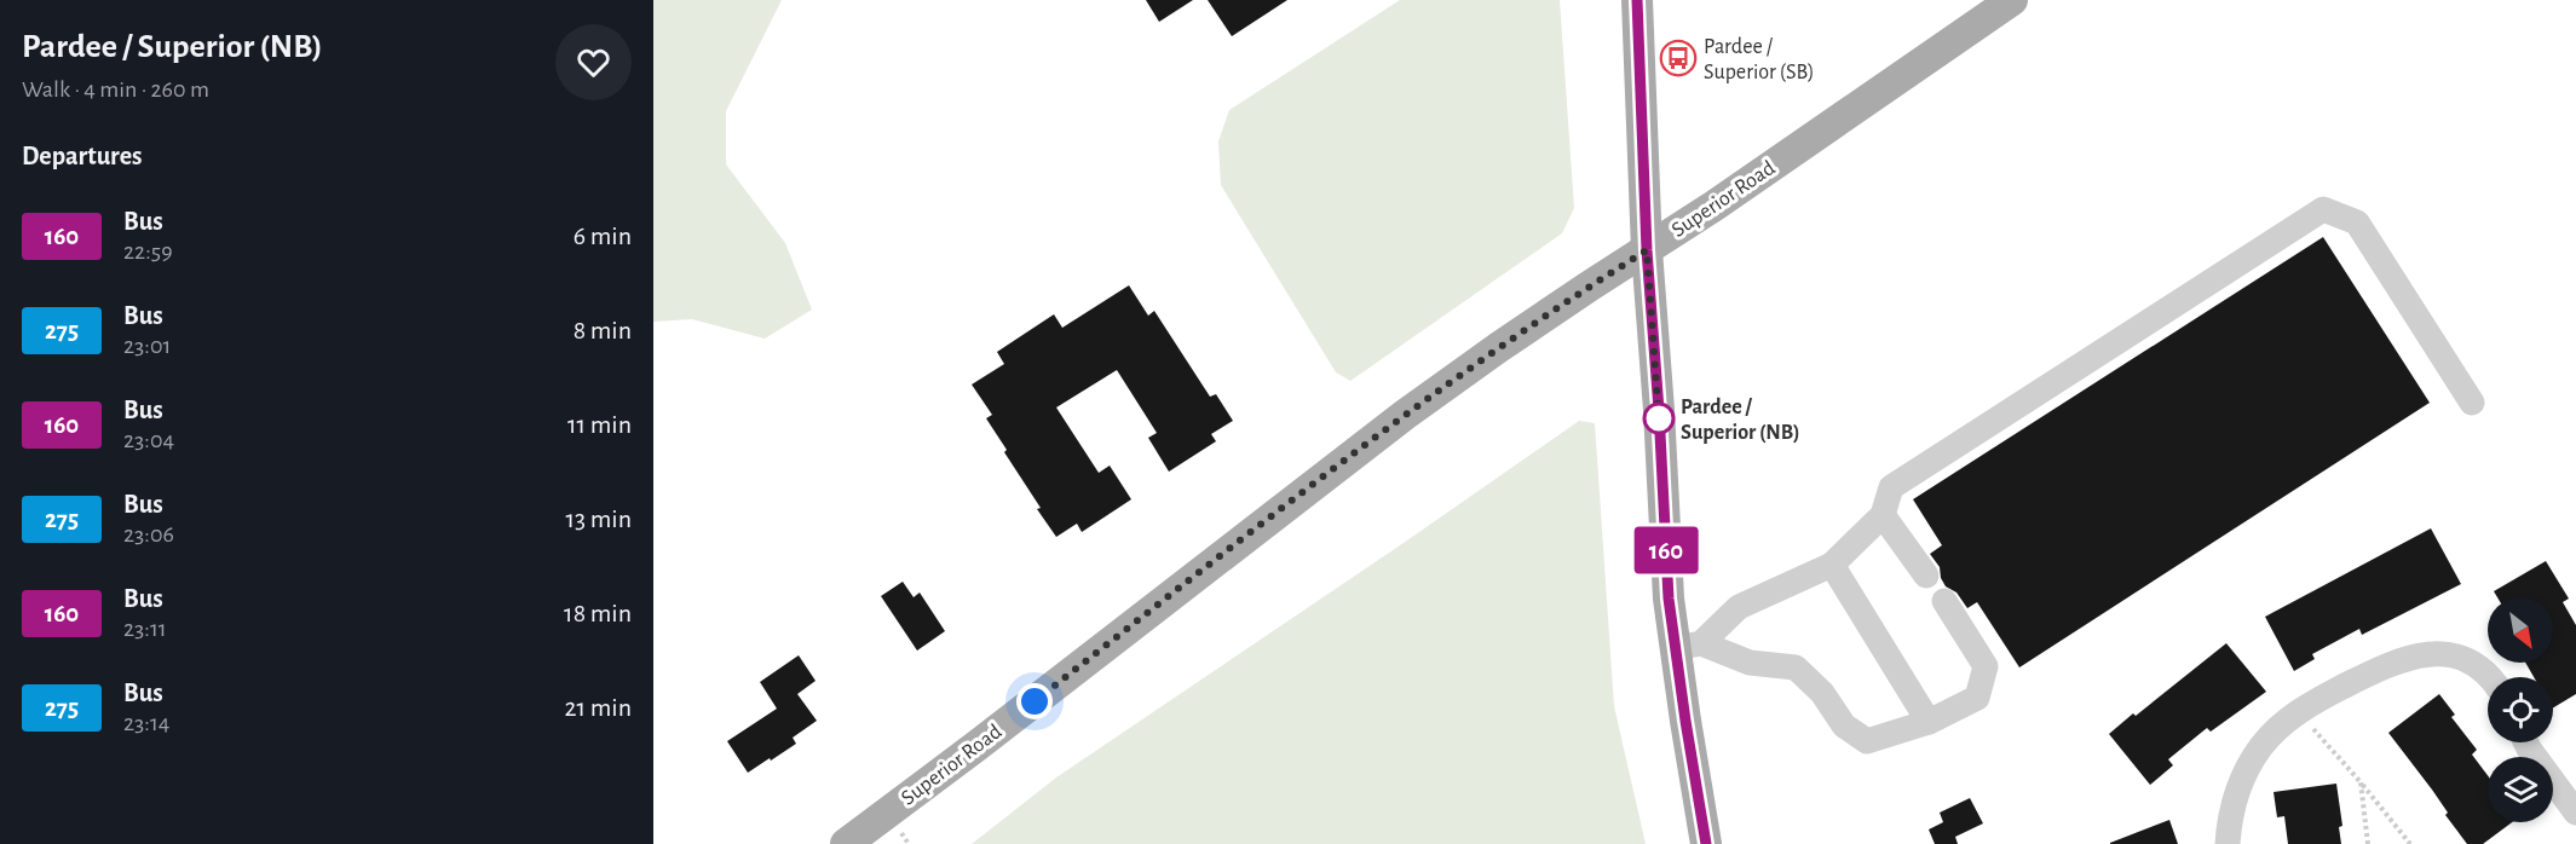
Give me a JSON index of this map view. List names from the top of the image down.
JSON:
{
  "streets": {
    "main road": ["Superior Road"]
  },
  "places": {
    "bus stop": ["Pardee / Superior (SB)"],
    "other": ["Pardee / Superior (NB)"]
  },
  "lines": ["bus line 160"],
  "north": "bottom right",
  "page": {
    "heading": [
      ["Pardee / Superior (NB)", "Walk · 4 min · 260 m"],
      "Departures"
    ],
    "on_map": "160",
    "list": [
      {
        "mark": "160",
        "name": "Bus",
        "note": "22:59",
        "value": "6 min"
      },
      {
        "mark": "275",
        "name": "Bus",
        "note": "23:01",
        "value": "8 min"
      },
      {
        "mark": "160",
        "name": "Bus",
        "note": "23:04",
        "value": "11 min"
      },
      {
        "mark": "275",
        "name": "Bus",
        "note": "23:06",
        "value": "13 min"
      },
      {
        "mark": "160",
        "name": "Bus",
        "note": "23:11",
        "value": "18 min"
      },
      {
        "mark": "275",
        "name": "Bus",
        "note": "23:14",
        "value": "21 min"
      }
    ]
  }
}
